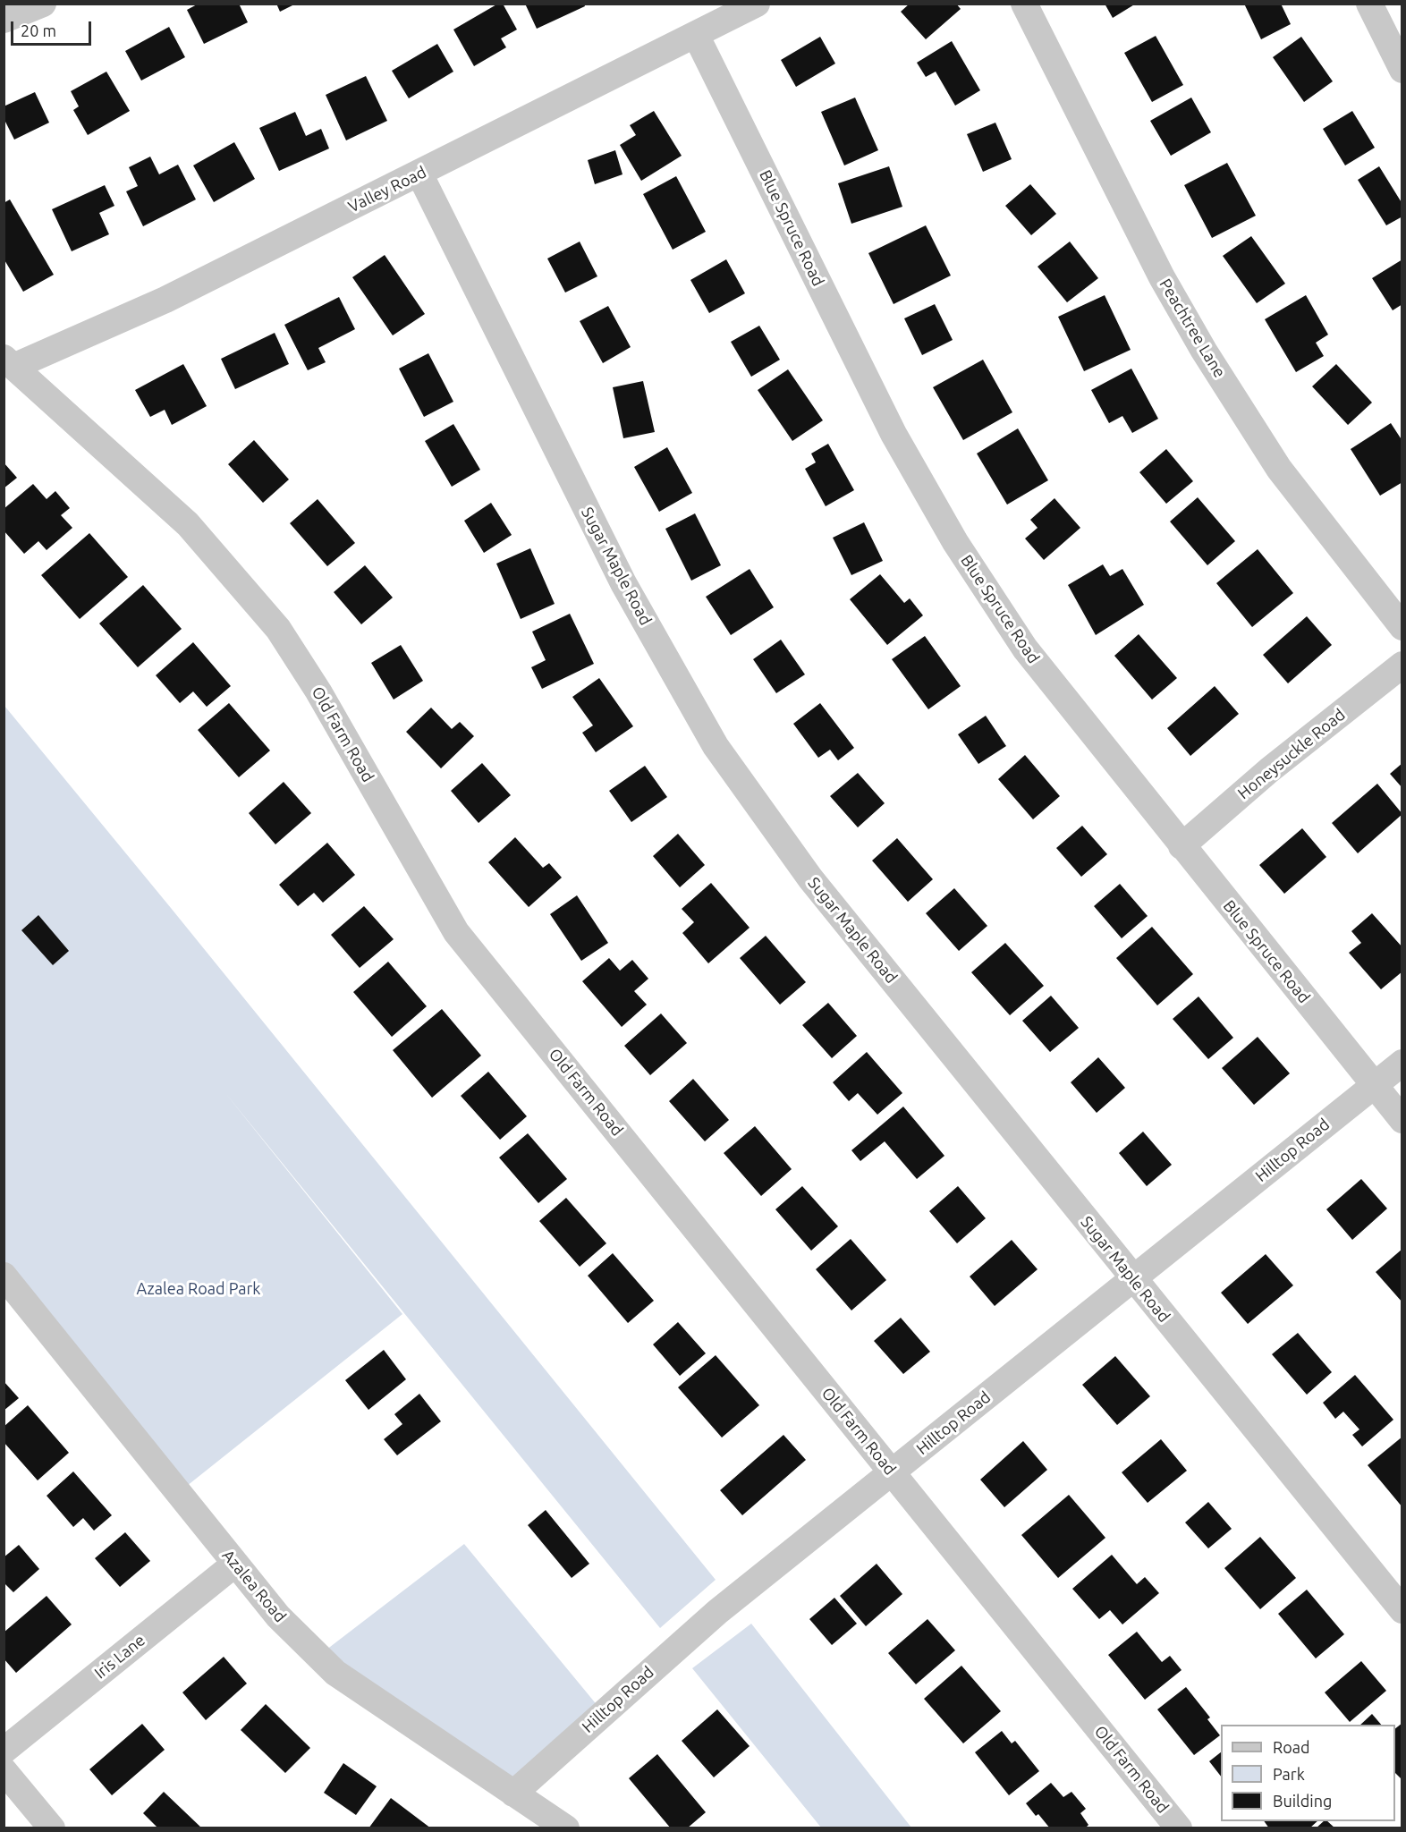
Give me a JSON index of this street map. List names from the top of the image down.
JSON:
{
  "streets": {
    "street": [
      "Valley Road",
      "Blue Spruce Road",
      "Peachtree Lane",
      "Sugar Maple Road",
      "Old Farm Road",
      "Honeysuckle Road",
      "Hilltop Road",
      "Azalea Road",
      "Iris Lane"
    ]
  },
  "crossings": [
    ["Valley Road", "Blue Spruce Road"],
    ["Valley Road", "Sugar Maple Road"],
    ["Valley Road", "Old Farm Road"],
    ["Blue Spruce Road", "Honeysuckle Road"],
    ["Blue Spruce Road", "Hilltop Road"],
    ["Sugar Maple Road", "Hilltop Road"],
    ["Old Farm Road", "Hilltop Road"],
    ["Hilltop Road", "Azalea Road"],
    ["Azalea Road", "Iris Lane"]
  ],
  "parks": ["Azalea Road Park"],
  "legend": ["Road", "Park", "Building"],
  "scale_bar": "20 m"
}
